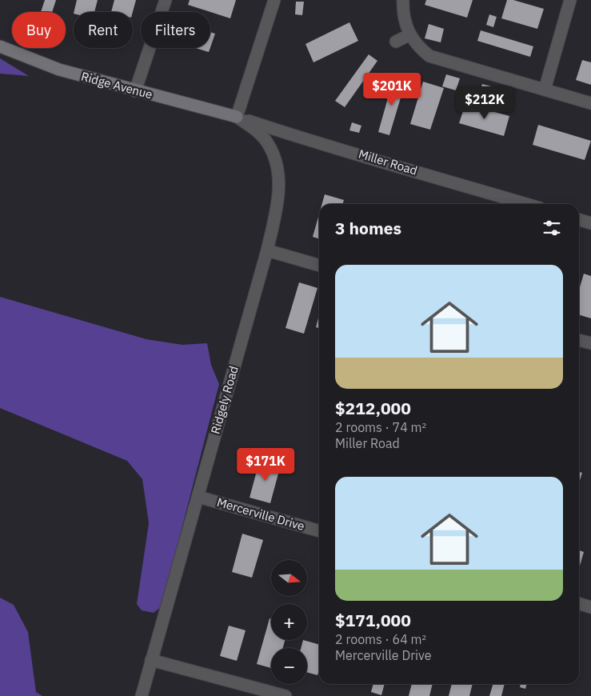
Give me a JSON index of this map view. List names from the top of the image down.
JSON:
{
  "streets": {
    "street": [
      "Ridge Avenue",
      "Miller Road",
      "Ridgely Road",
      "Mercerville Drive"
    ]
  },
  "crossings": [
    ["Ridge Avenue", "Miller Road"],
    ["Ridge Avenue", "Ridgely Road"],
    ["Miller Road", "Ridgely Road"],
    ["Ridgely Road", "Mercerville Drive"]
  ],
  "north": "right",
  "page": {
    "chip": ["Buy", "Rent", "Filters"],
    "price": ["$201K", "$212K", "$171K"],
    "heading": "3 homes",
    "list": [
      {
        "name": "$212,000",
        "note": "2 rooms · 74 m² · Miller Road"
      },
      {
        "name": "$171,000",
        "note": "2 rooms · 64 m² · Mercerville Drive"
      }
    ],
    "map_buttons": ["+", "−"]
  }
}
